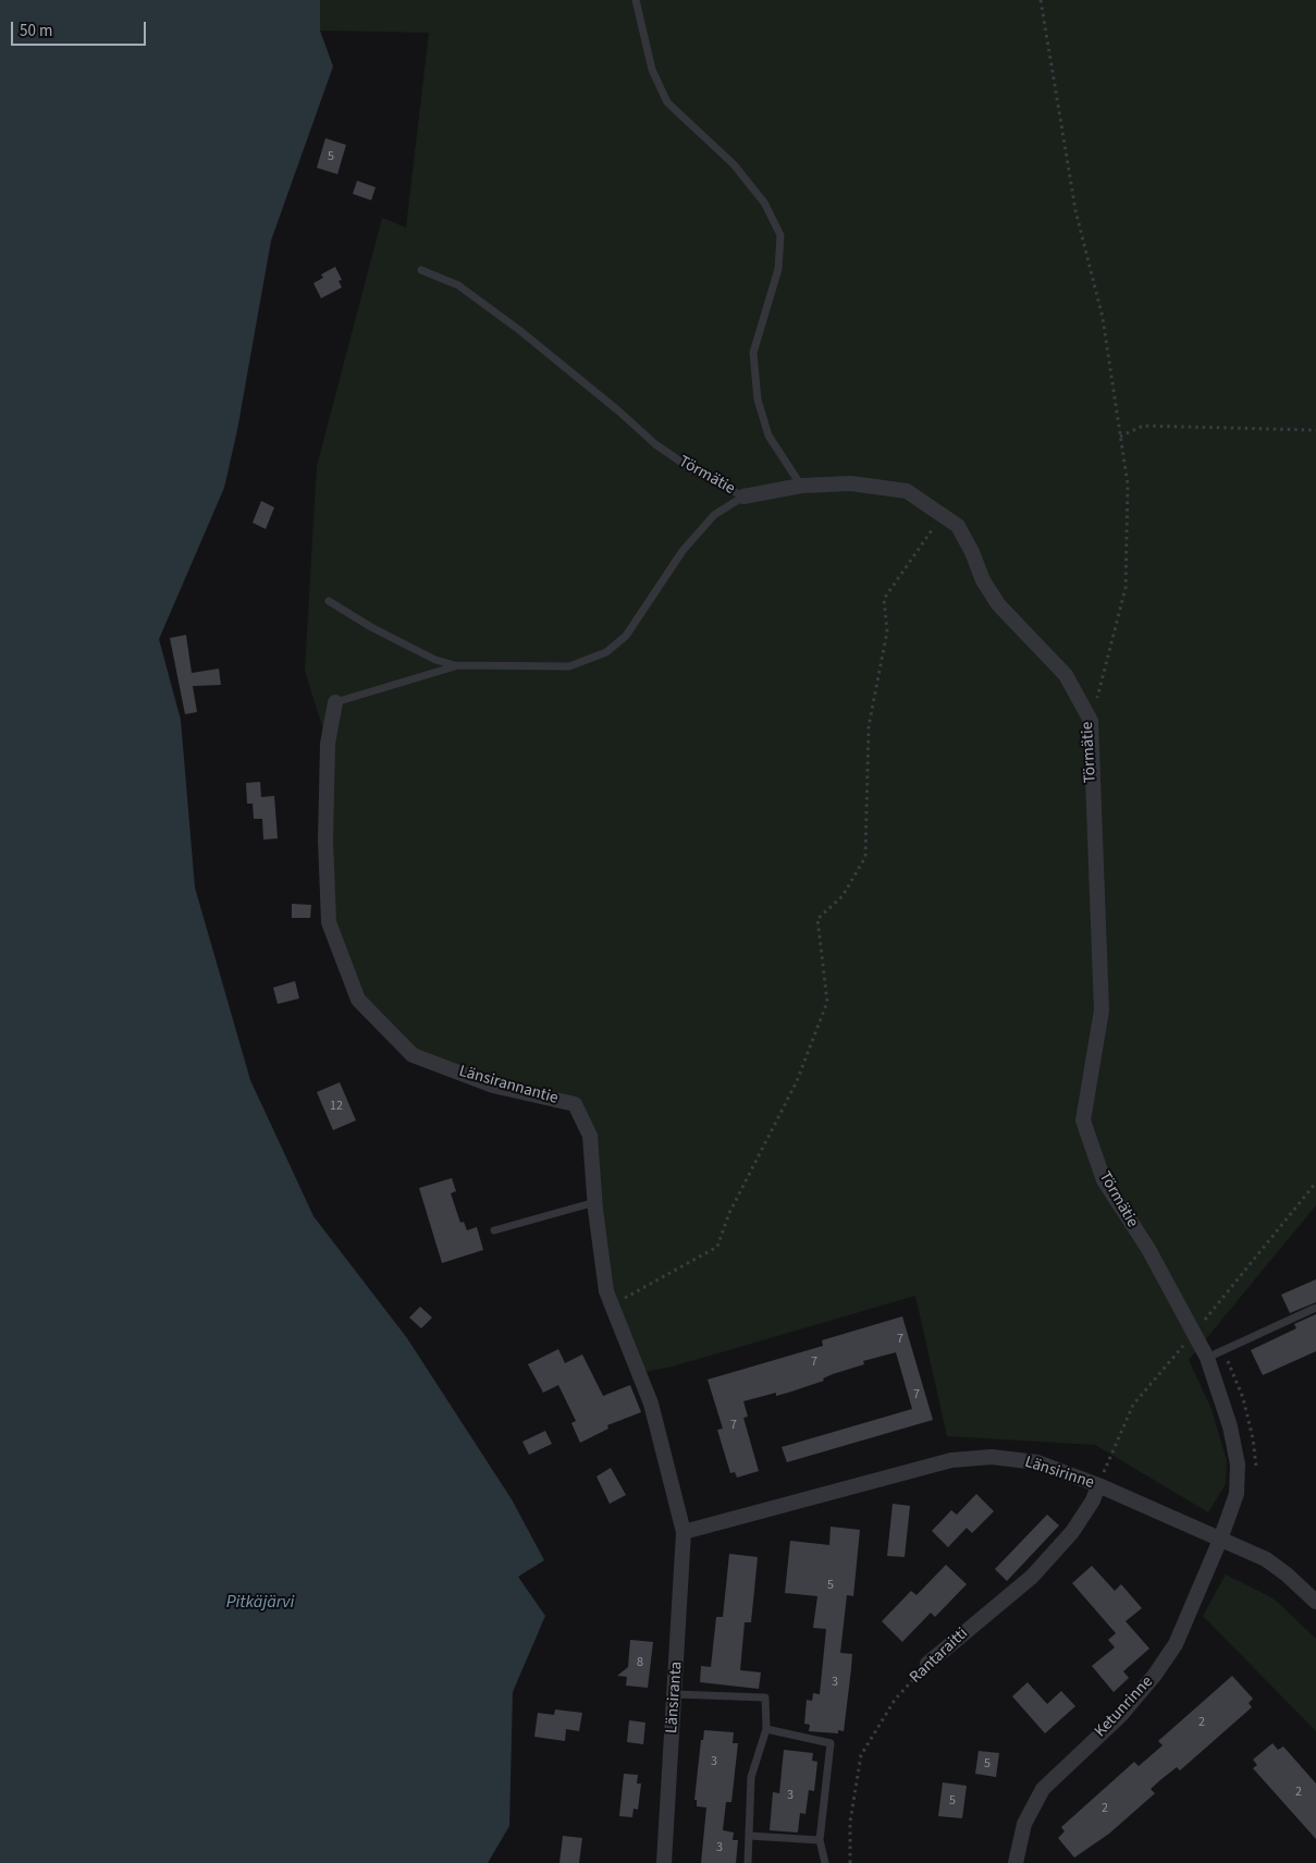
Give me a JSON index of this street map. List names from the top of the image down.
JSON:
{
  "streets": {
    "street": [
      "Törmätie",
      "Länsirannantie",
      "Länsirinne",
      "Rantaraitti",
      "Länsiranta",
      "Ketunrinne"
    ]
  },
  "crossings": [
    ["Törmätie", "Länsirinne"],
    ["Törmätie", "Ketunrinne"],
    ["Länsirannantie", "Länsirinne"],
    ["Länsirannantie", "Länsiranta"],
    ["Länsirinne", "Rantaraitti"],
    ["Länsirinne", "Länsiranta"],
    ["Länsirinne", "Ketunrinne"]
  ],
  "water": ["Pitkäjärvi"],
  "house_numbers": [
    "5",
    "12",
    "7",
    "7",
    "7",
    "7",
    "5",
    "8",
    "3",
    "2",
    "3",
    "5",
    "2",
    "3",
    "5",
    "2",
    "3"
  ],
  "scale_bar": "50 m"
}
